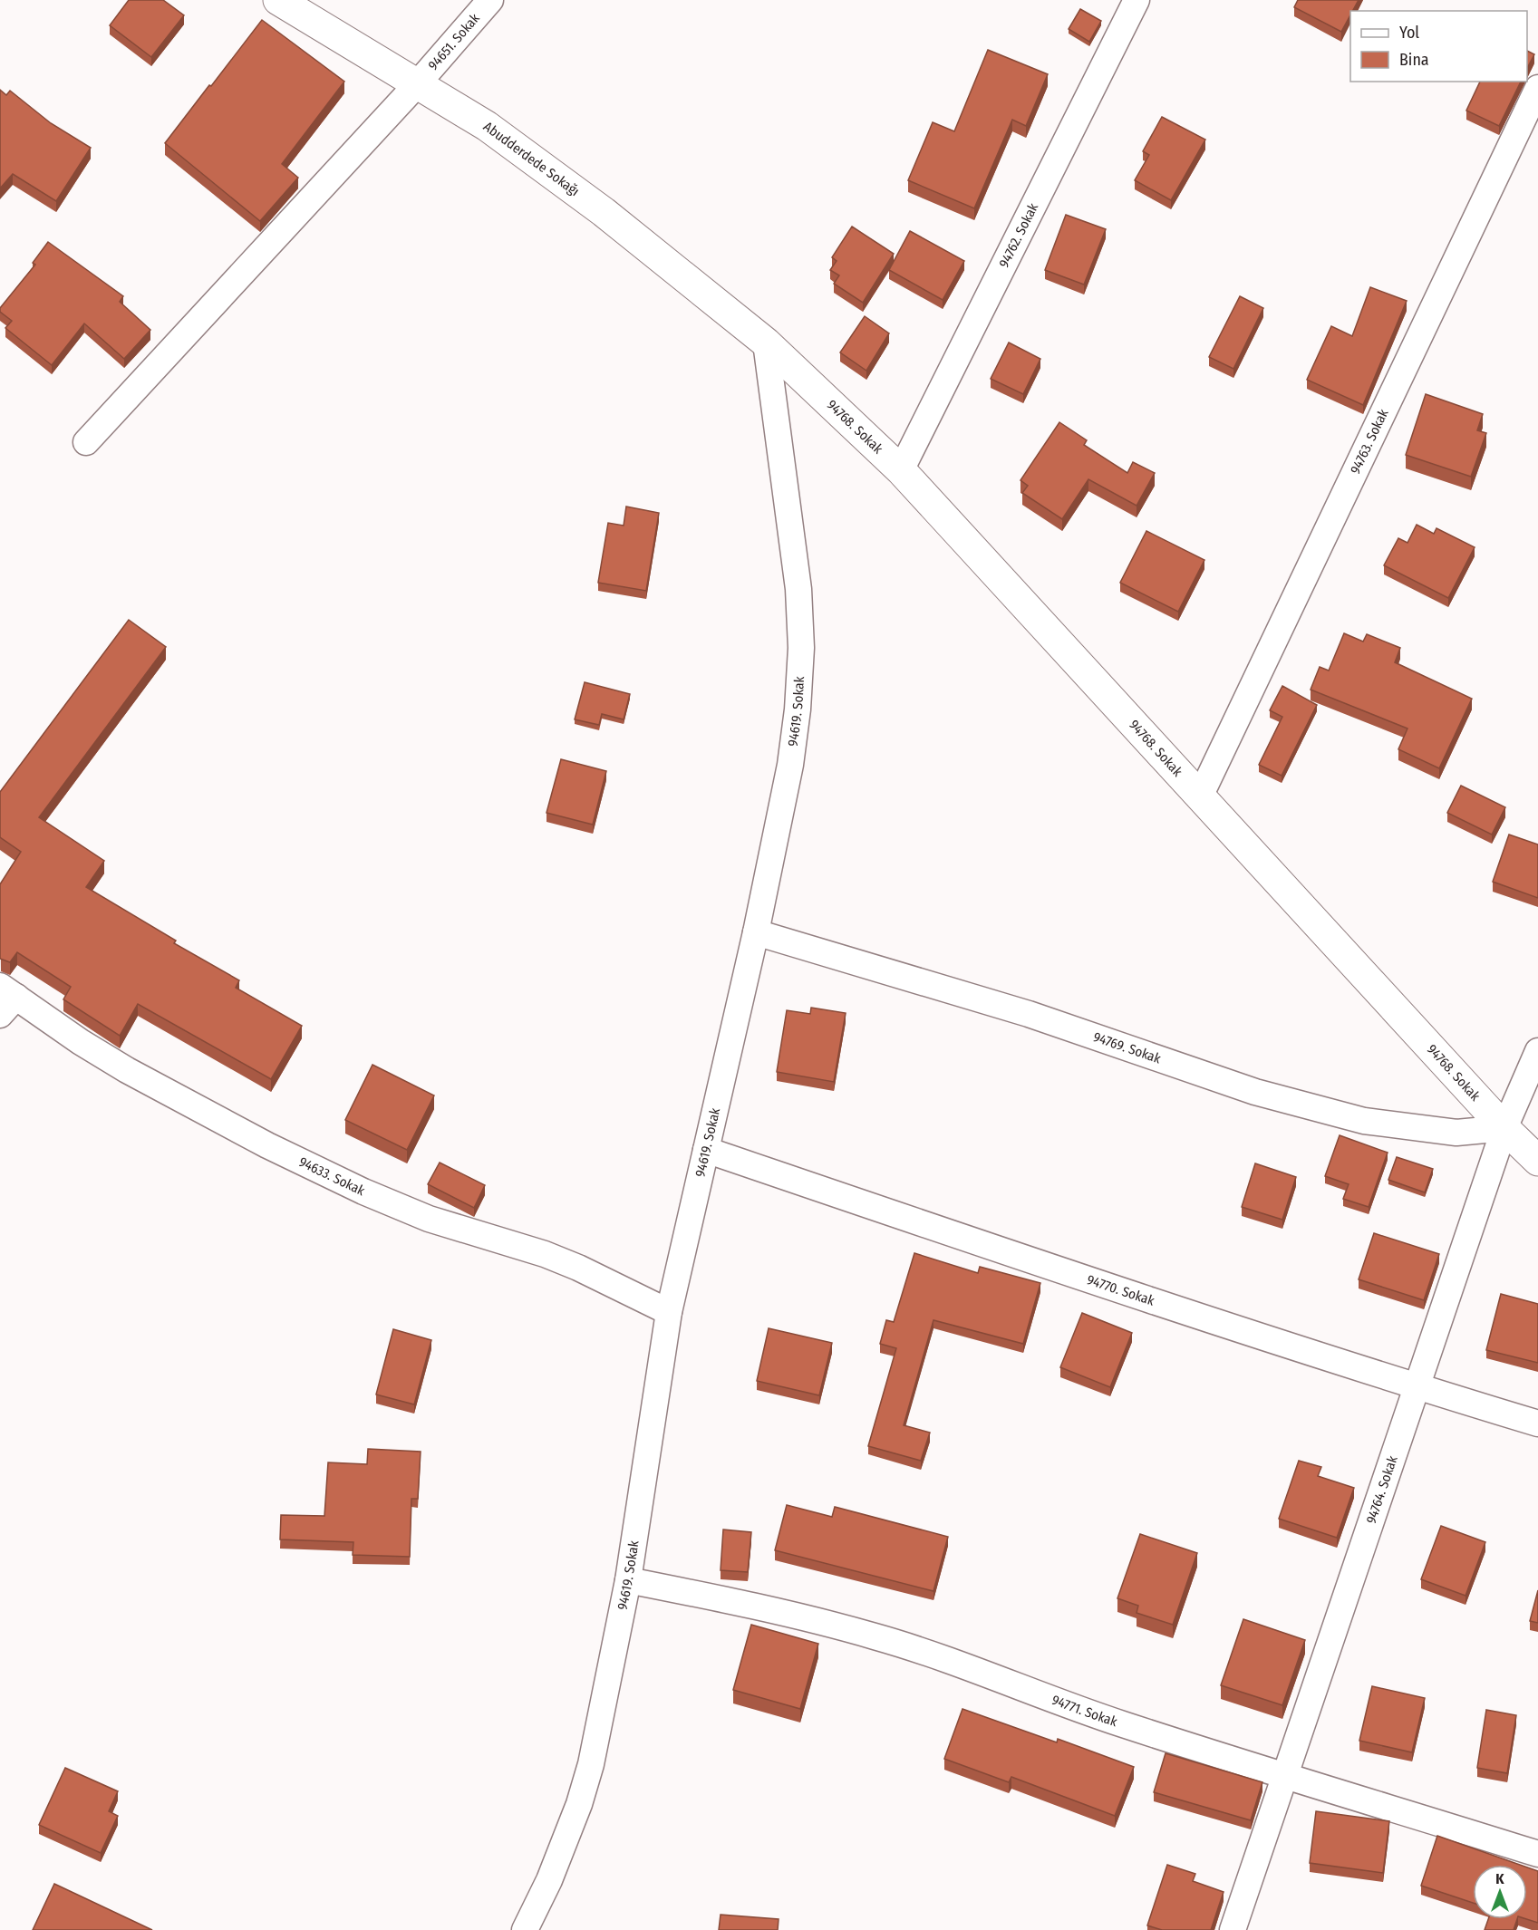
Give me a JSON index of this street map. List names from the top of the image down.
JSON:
{
  "streets": {
    "street": [
      "94651. Sokak",
      "Abudderdede Sokağı",
      "94762. Sokak",
      "94768. Sokak",
      "94763. Sokak",
      "94619. Sokak",
      "94769. Sokak",
      "94633. Sokak",
      "94770. Sokak",
      "94764. Sokak",
      "94771. Sokak"
    ]
  },
  "crossings": [
    ["94651. Sokak", "Abudderdede Sokağı"],
    ["Abudderdede Sokağı", "94768. Sokak"],
    ["Abudderdede Sokağı", "94619. Sokak"],
    ["94762. Sokak", "94768. Sokak"],
    ["94768. Sokak", "94763. Sokak"],
    ["94768. Sokak", "94619. Sokak"],
    ["94768. Sokak", "94769. Sokak"],
    ["94768. Sokak", "94764. Sokak"],
    ["94619. Sokak", "94769. Sokak"],
    ["94619. Sokak", "94633. Sokak"],
    ["94619. Sokak", "94770. Sokak"],
    ["94619. Sokak", "94771. Sokak"],
    ["94769. Sokak", "94764. Sokak"],
    ["94770. Sokak", "94764. Sokak"],
    ["94764. Sokak", "94771. Sokak"]
  ],
  "legend": ["Yol", "Bina"],
  "north": "top"
}
